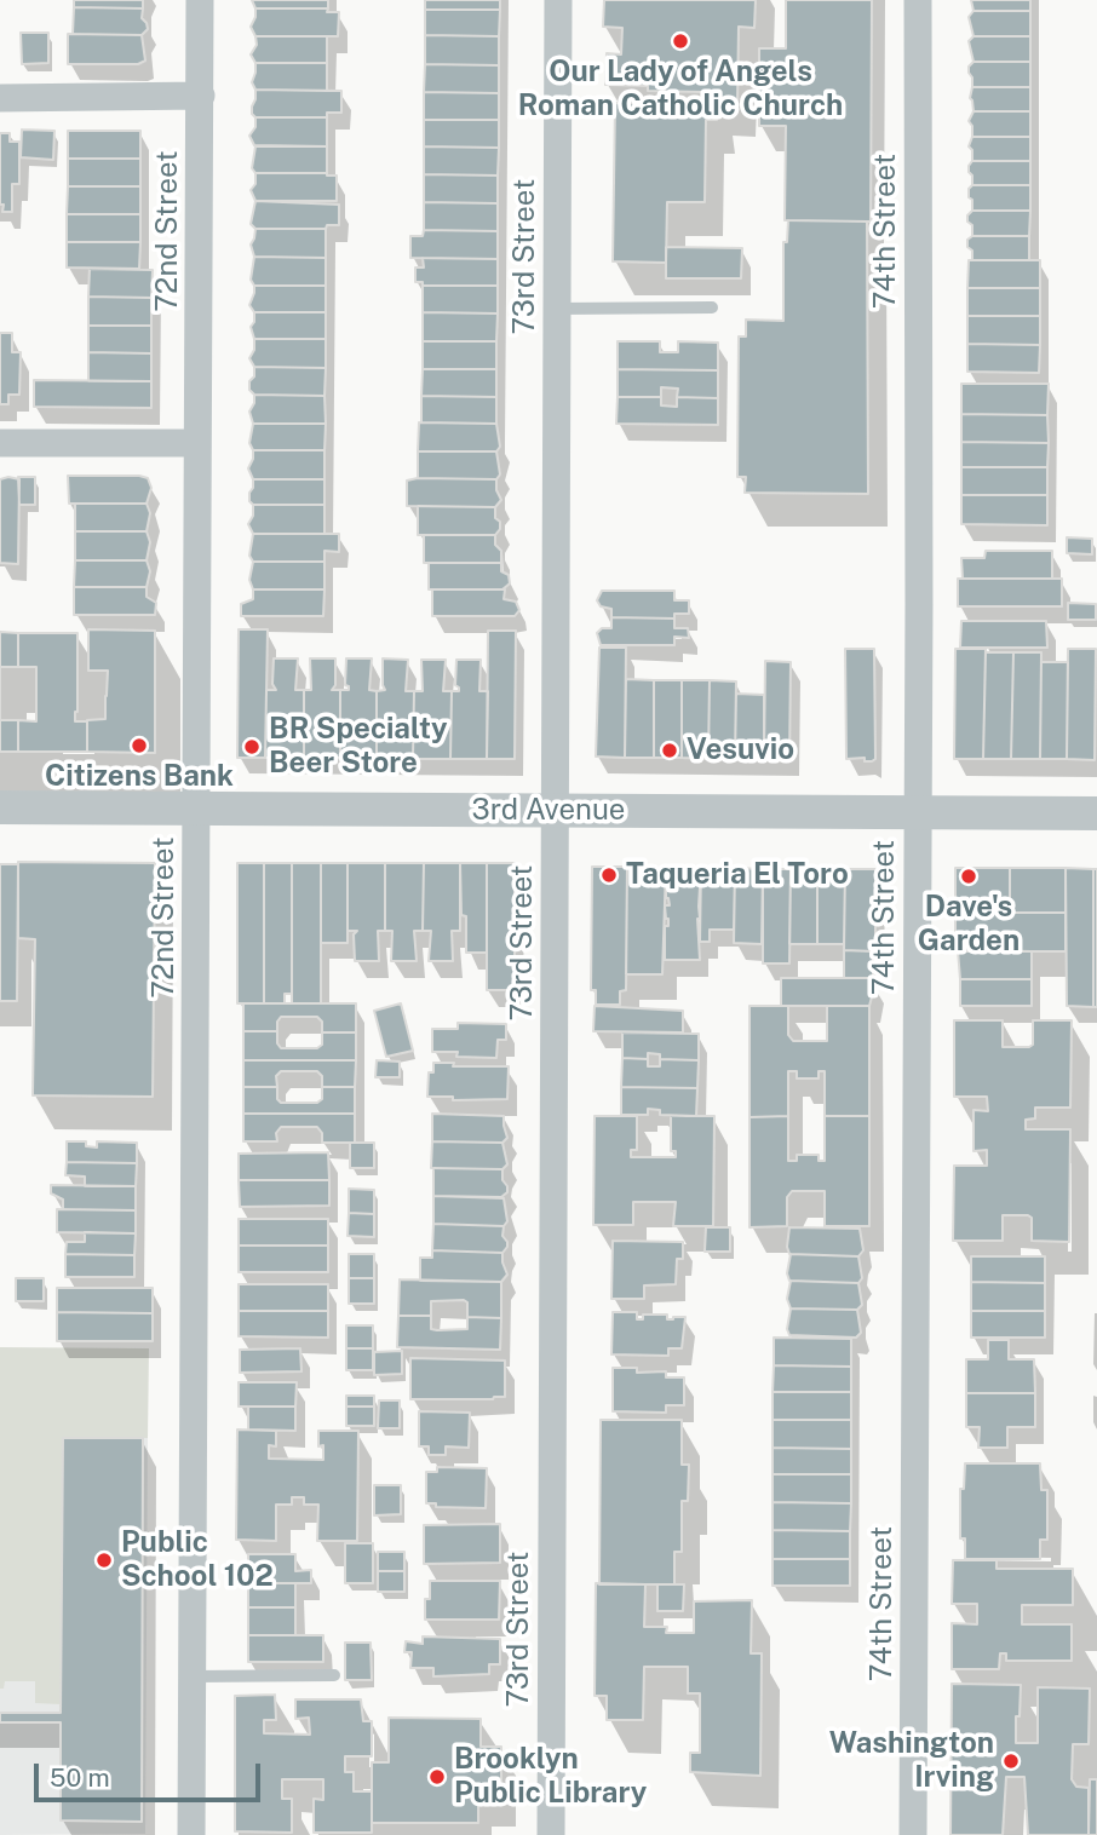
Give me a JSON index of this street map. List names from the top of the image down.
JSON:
{
  "streets": {
    "street": [
      "72nd Street",
      "74th Street",
      "73rd Street",
      "3rd Avenue"
    ]
  },
  "crossings": [
    ["72nd Street", "3rd Avenue"],
    ["74th Street", "3rd Avenue"],
    ["73rd Street", "3rd Avenue"]
  ],
  "places": [
    "Our Lady of Angels Roman Catholic Church",
    "Citizens Bank",
    "BR Specialty Beer Store",
    "Vesuvio",
    "Taqueria El Toro",
    "Dave's Garden",
    "Public School 102",
    "Washington Irving",
    "Brooklyn Public Library"
  ],
  "scale_bar": "50 m"
}
